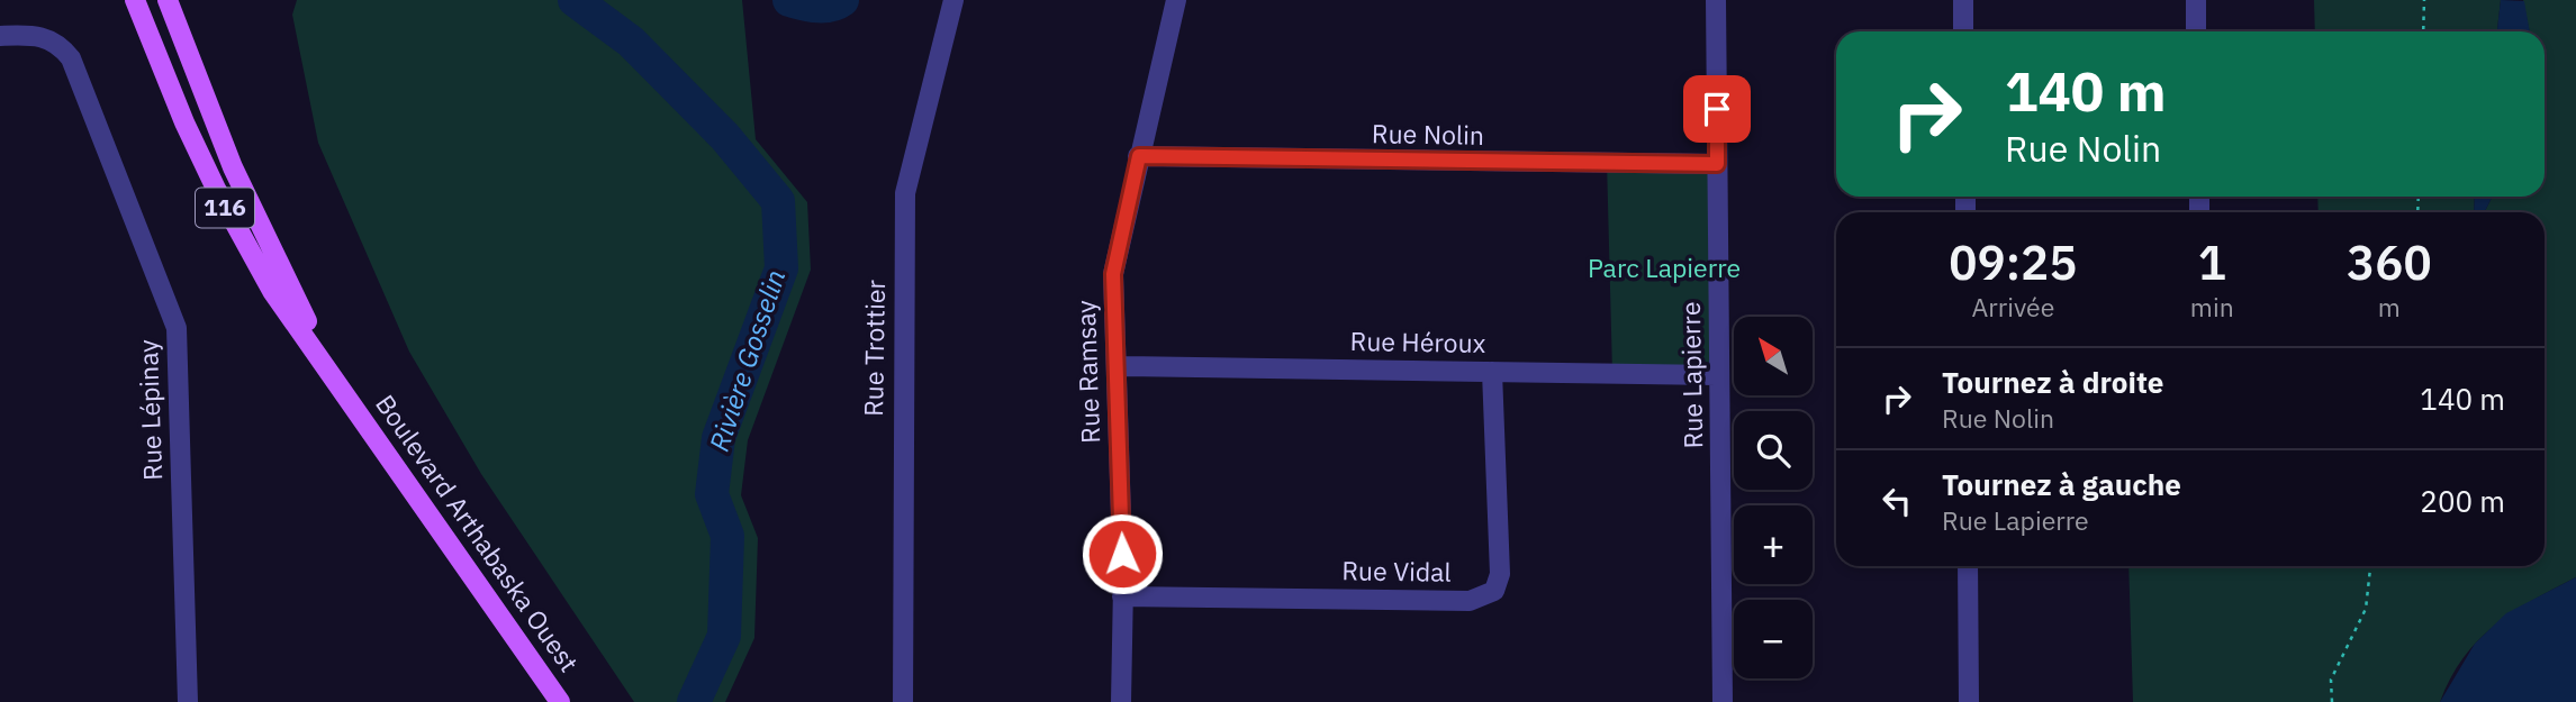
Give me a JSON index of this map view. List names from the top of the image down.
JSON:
{
  "streets": {
    "main road": ["116", "Boulevard Arthabaska Ouest"],
    "street": [
      "Rue Nolin",
      "Rue Héroux",
      "Rue Trottier",
      "Rue Ramsay",
      "Rue Lapierre",
      "Rue Lépinay",
      "Rue Vidal"
    ]
  },
  "crossings": [
    ["Rue Nolin", "Rue Ramsay"],
    ["Rue Nolin", "Rue Lapierre"],
    ["Rue Héroux", "Rue Ramsay"],
    ["Rue Héroux", "Rue Lapierre"],
    ["Rue Héroux", "Rue Vidal"],
    ["Rue Ramsay", "Rue Vidal"]
  ],
  "water": ["Rivière Gosselin"],
  "parks": ["Parc Lapierre"],
  "north": "top left",
  "page": {
    "turn": ["140 m", "Rue Nolin"],
    "eta": [
      "09:25",
      "Arrivée",
      "1",
      "min",
      "360",
      "m"
    ],
    "map_buttons": ["+", "−"],
    "list": [
      {
        "name": "Tournez à droite",
        "note": "Rue Nolin",
        "value": "140 m"
      },
      {
        "name": "Tournez à gauche",
        "note": "Rue Lapierre",
        "value": "200 m"
      }
    ]
  }
}
